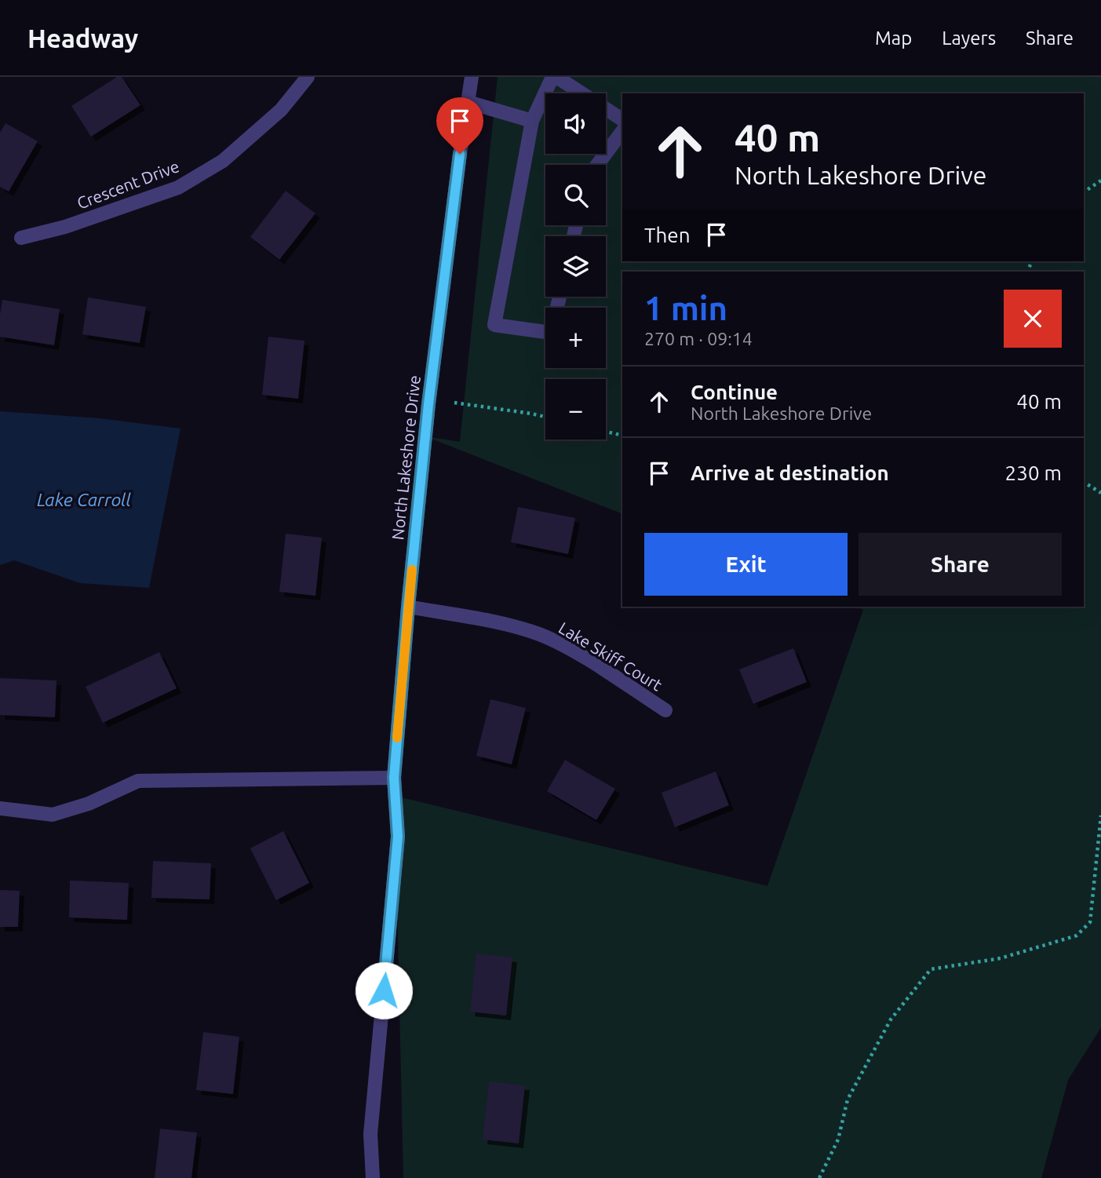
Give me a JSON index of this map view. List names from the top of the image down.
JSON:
{
  "streets": {
    "street": ["Crescent Drive", "North Lakeshore Drive", "Lake Skiff Court"]
  },
  "crossings": [
    ["North Lakeshore Drive", "Lake Skiff Court"]
  ],
  "water": ["Lake Carroll"],
  "page": {
    "header": "Headway",
    "nav": ["Map", "Layers", "Share"],
    "map_buttons": ["+", "−"],
    "turn": ["40 m", "North Lakeshore Drive"],
    "then": "Then",
    "heading": ["1 min", "270 m · 09:14"],
    "list": [
      {
        "name": "Continue",
        "note": "North Lakeshore Drive",
        "value": "40 m"
      },
      {
        "name": "Arrive at destination",
        "value": "230 m"
      }
    ],
    "buttons": ["Exit", "Share"]
  }
}
